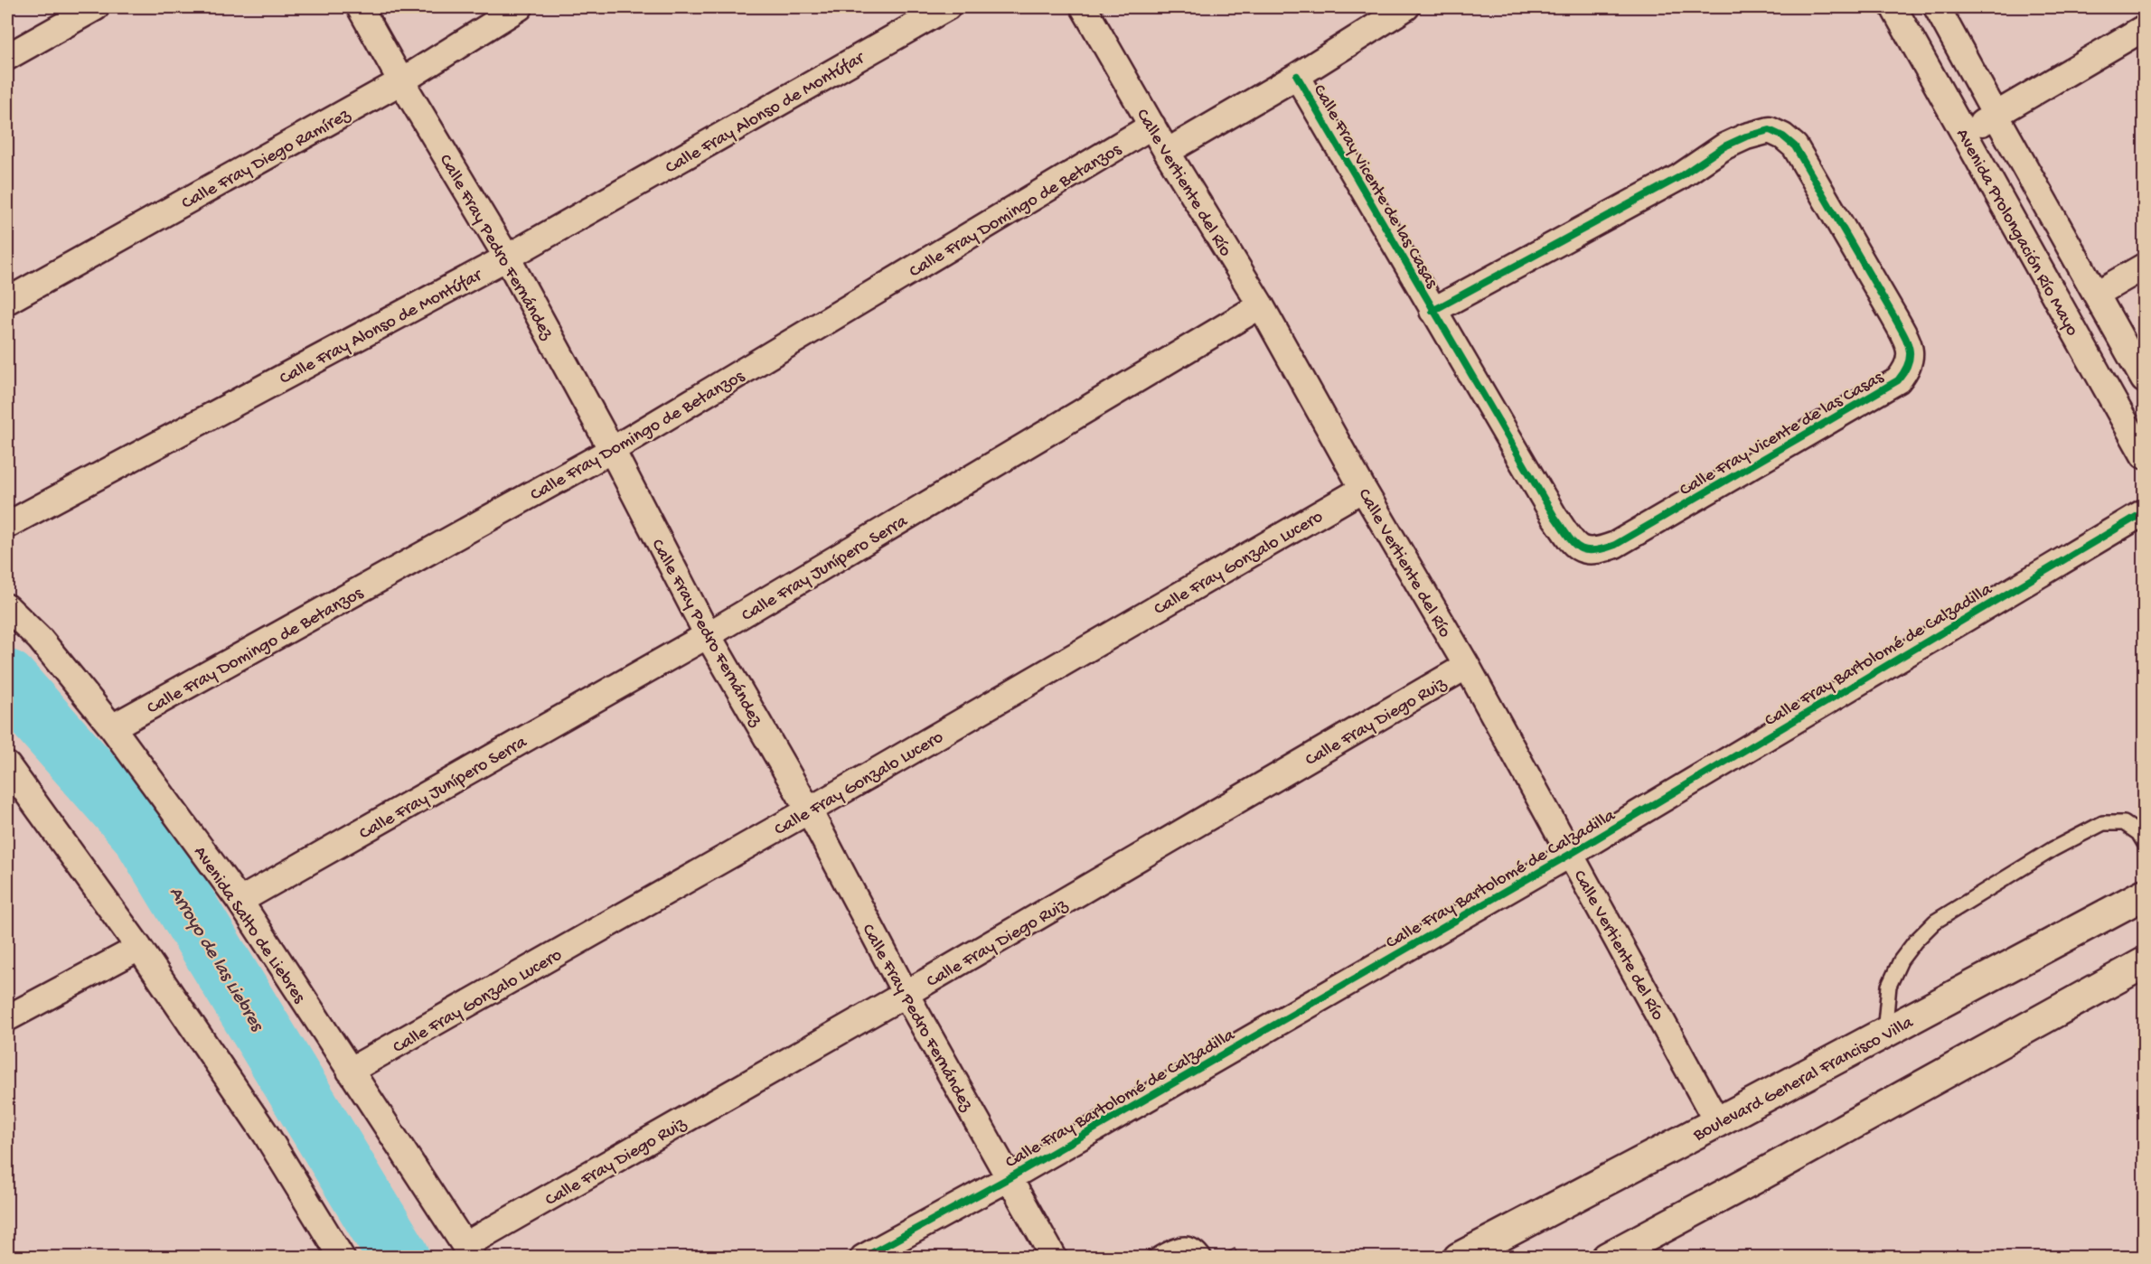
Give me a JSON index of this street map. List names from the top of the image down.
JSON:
{
  "streets": {
    "main road": ["Boulevard General Francisco Villa"],
    "street": [
      "Calle Fray Alonso de Montúfar",
      "Calle Fray Diego Ramírez",
      "Calle Vertiente del Río",
      "Calle Fray Vicente de las Casas",
      "Calle Fray Domingo de Betanzos",
      "Avenida Prolongación Río Mayo",
      "Calle Fray Pedro Fernández",
      "Calle Fray Gonzalo Lucero",
      "Calle Fray Junípero Serra",
      "Calle Fray Bartolomé de Calzadilla",
      "Calle Fray Diego Ruiz",
      "Avenida Salto de Liebres"
    ]
  },
  "crossings": [
    ["Calle Fray Alonso de Montúfar", "Calle Fray Pedro Fernández"],
    ["Calle Fray Diego Ramírez", "Calle Fray Pedro Fernández"],
    ["Calle Vertiente del Río", "Calle Fray Domingo de Betanzos"],
    ["Calle Vertiente del Río", "Calle Fray Gonzalo Lucero"],
    ["Calle Vertiente del Río", "Calle Fray Junípero Serra"],
    ["Calle Vertiente del Río", "Calle Fray Bartolomé de Calzadilla"],
    ["Calle Vertiente del Río", "Calle Fray Diego Ruiz"],
    ["Calle Vertiente del Río", "Boulevard General Francisco Villa"],
    ["Calle Fray Domingo de Betanzos", "Calle Fray Pedro Fernández"],
    ["Calle Fray Domingo de Betanzos", "Avenida Salto de Liebres"],
    ["Calle Fray Pedro Fernández", "Calle Fray Gonzalo Lucero"],
    ["Calle Fray Pedro Fernández", "Calle Fray Junípero Serra"],
    ["Calle Fray Pedro Fernández", "Calle Fray Bartolomé de Calzadilla"],
    ["Calle Fray Pedro Fernández", "Calle Fray Diego Ruiz"],
    ["Calle Fray Gonzalo Lucero", "Avenida Salto de Liebres"],
    ["Calle Fray Junípero Serra", "Avenida Salto de Liebres"],
    ["Calle Fray Diego Ruiz", "Avenida Salto de Liebres"]
  ],
  "water": ["Arroyo de las Liebres"]
}
